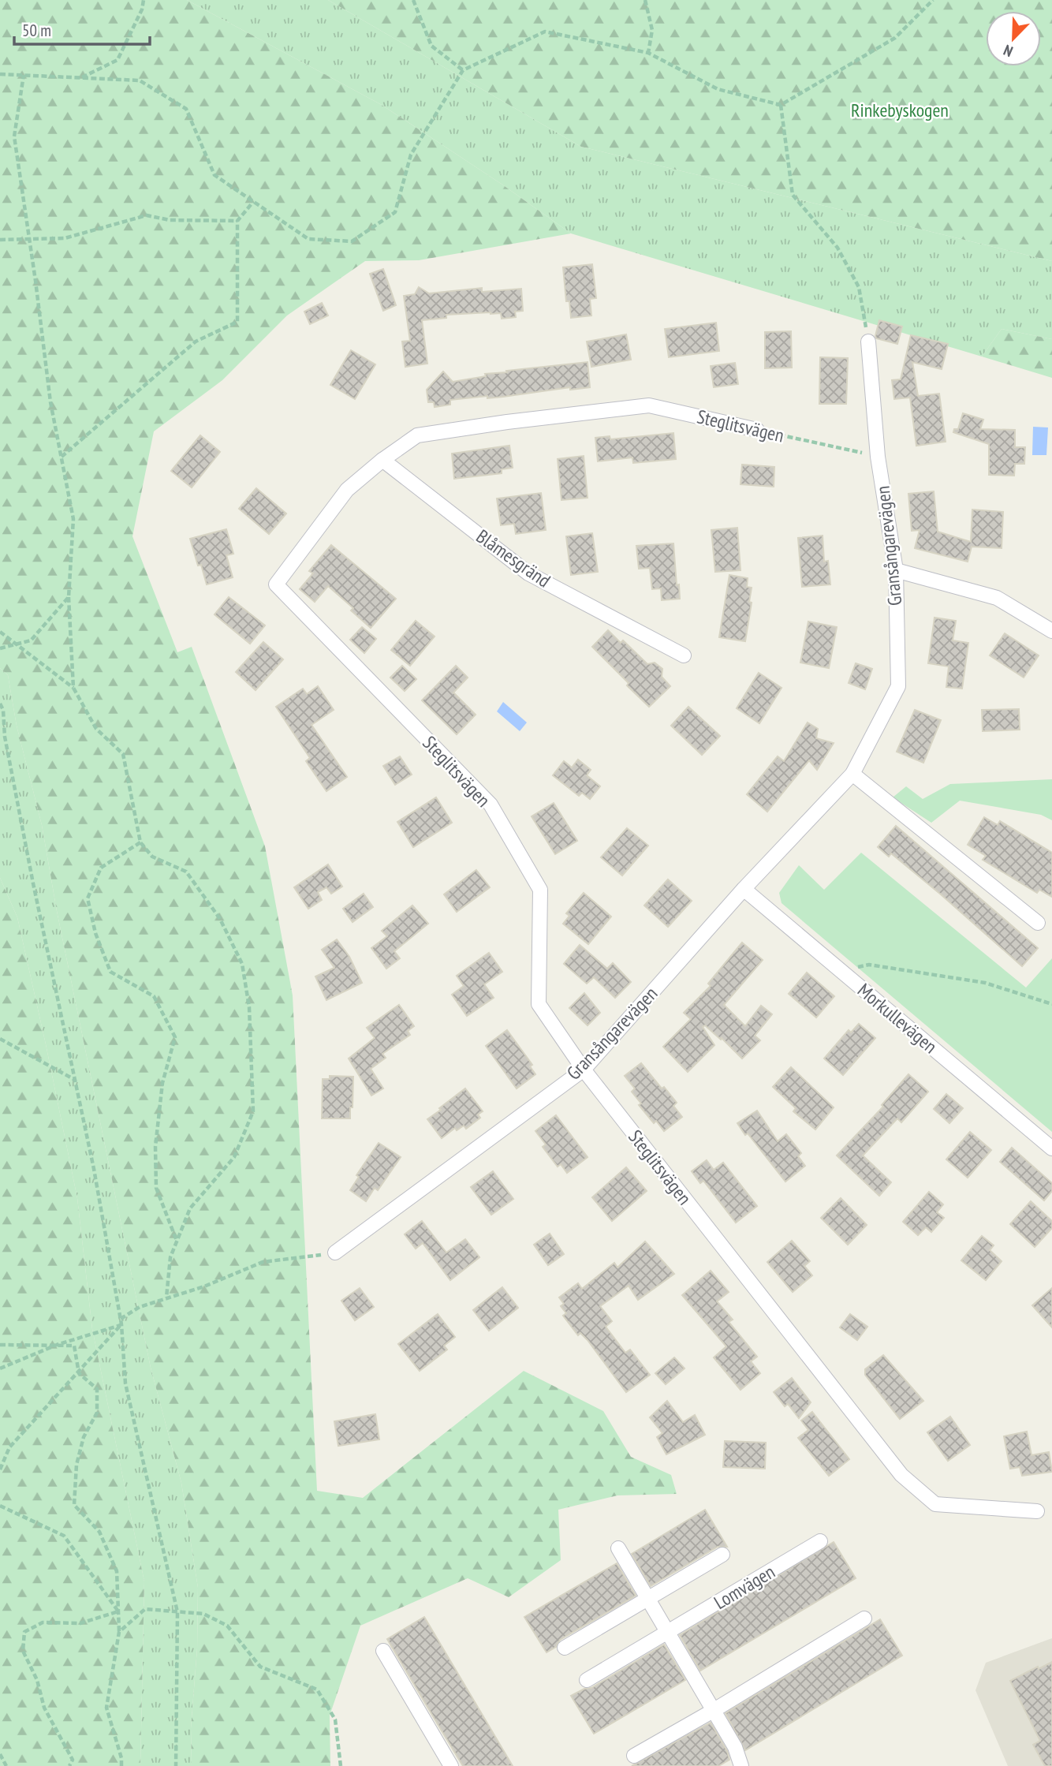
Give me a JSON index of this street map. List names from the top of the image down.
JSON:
{
  "streets": {
    "street": [
      "Steglitsvägen",
      "Gransångarevägen",
      "Blåmesgränd",
      "Morkullevägen",
      "Lomvägen"
    ]
  },
  "crossings": [
    ["Steglitsvägen", "Gransångarevägen"],
    ["Steglitsvägen", "Blåmesgränd"],
    ["Gransångarevägen", "Morkullevägen"]
  ],
  "parks": ["Rinkebyskogen"],
  "scale_bar": "50 m",
  "north": "bottom left"
}
